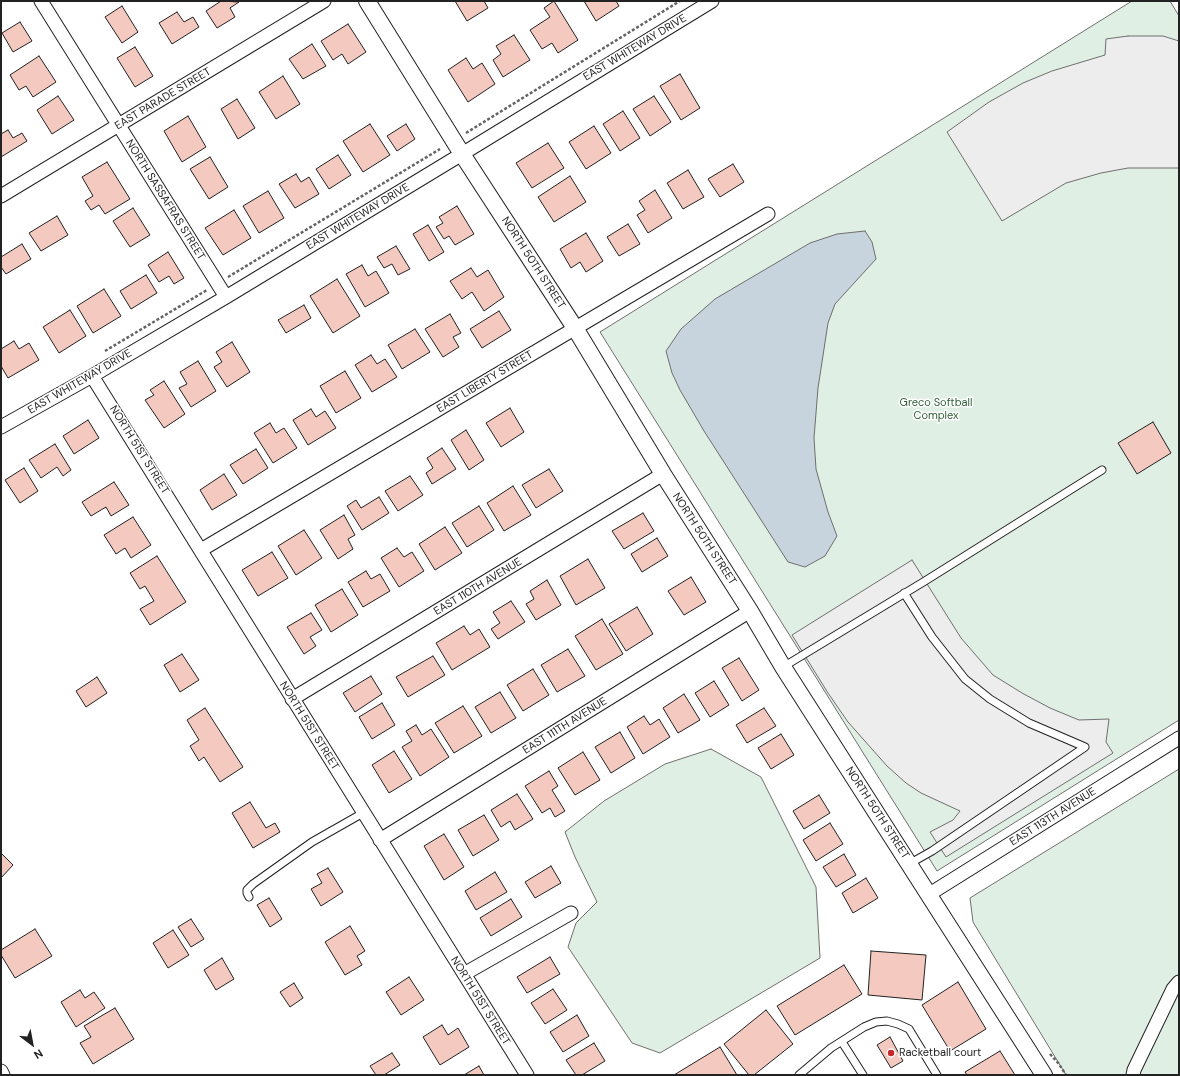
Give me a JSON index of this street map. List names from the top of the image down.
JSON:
{
  "streets": {
    "street": [
      "EAST WHITEWAY DRIVE",
      "EAST PARADE STREET",
      "NORTH SASSAFRAS STREET",
      "NORTH 50TH STREET",
      "EAST LIBERTY STREET",
      "NORTH 51ST STREET",
      "EAST 110TH AVENUE",
      "EAST 111TH AVENUE",
      "EAST 113TH AVENUE"
    ]
  },
  "crossings": [
    ["EAST WHITEWAY DRIVE", "NORTH SASSAFRAS STREET"],
    ["EAST WHITEWAY DRIVE", "NORTH 50TH STREET"],
    ["EAST WHITEWAY DRIVE", "NORTH 51ST STREET"],
    ["EAST PARADE STREET", "NORTH SASSAFRAS STREET"],
    ["NORTH 50TH STREET", "EAST LIBERTY STREET"],
    ["NORTH 50TH STREET", "EAST 110TH AVENUE"],
    ["NORTH 50TH STREET", "EAST 111TH AVENUE"],
    ["NORTH 50TH STREET", "EAST 113TH AVENUE"],
    ["EAST LIBERTY STREET", "NORTH 51ST STREET"],
    ["NORTH 51ST STREET", "EAST 110TH AVENUE"],
    ["NORTH 51ST STREET", "EAST 111TH AVENUE"]
  ],
  "parks": ["Greco Softball Complex"],
  "places": ["Racketball court"],
  "north": "bottom right"
}
